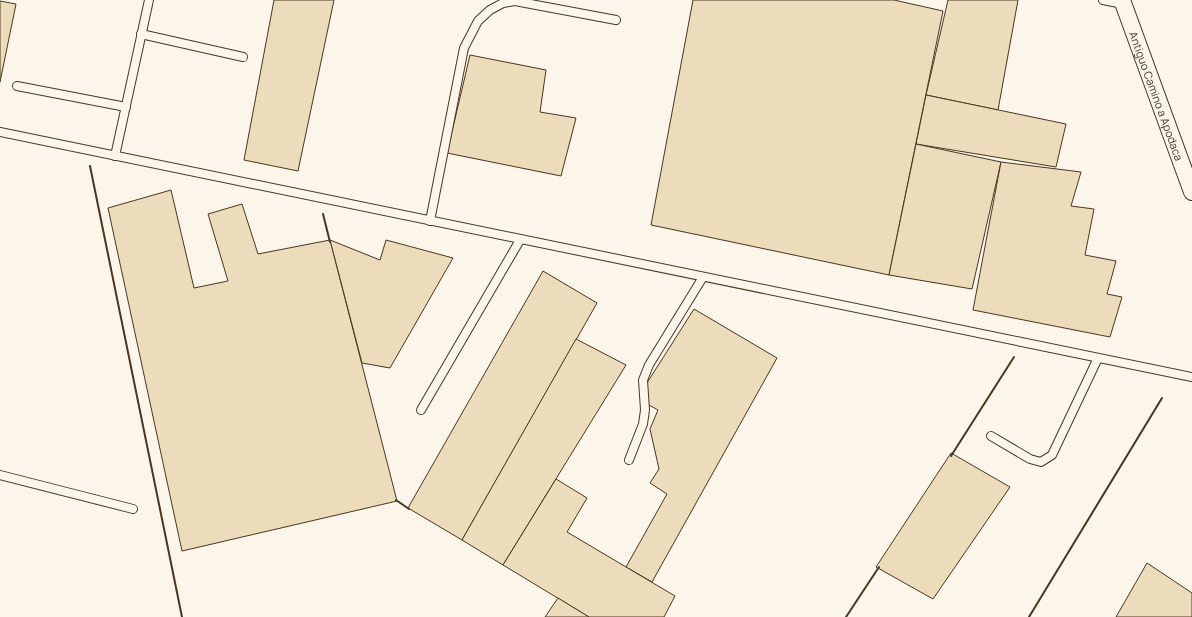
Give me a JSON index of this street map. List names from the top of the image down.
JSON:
{
  "streets": {
    "street": ["Antiguo Camino a Apodaca"]
  }
}
